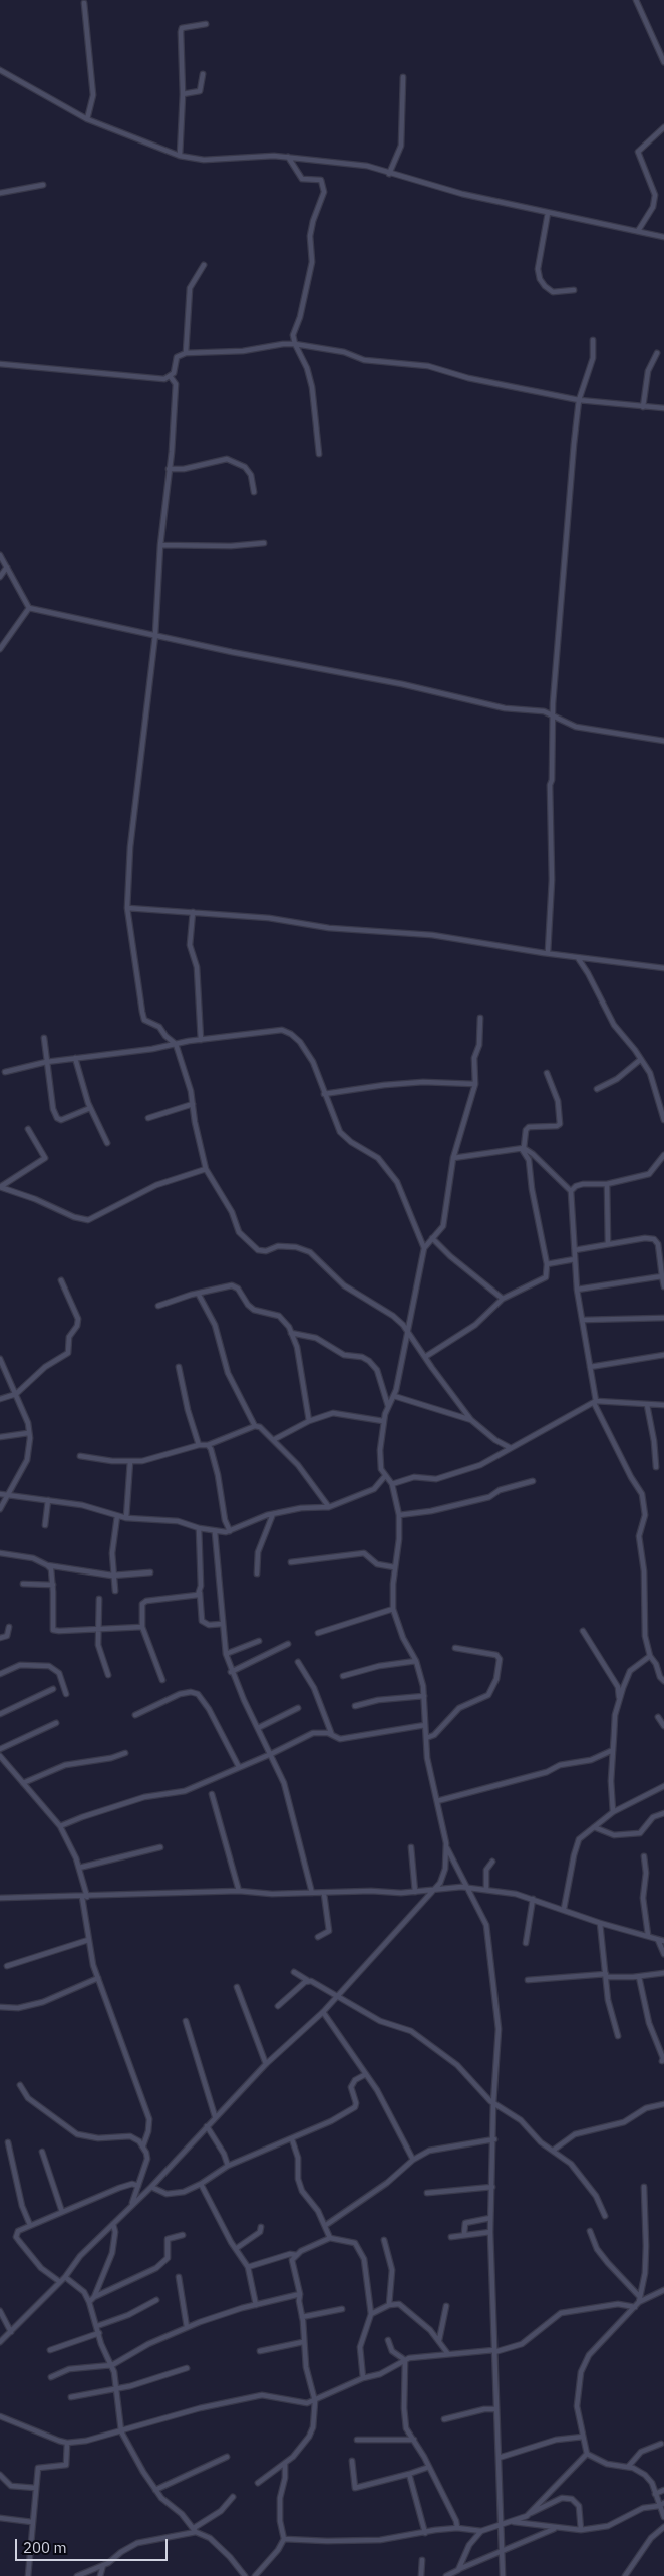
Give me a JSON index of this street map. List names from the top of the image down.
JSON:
{
  "scale_bar": "200 m"
}
